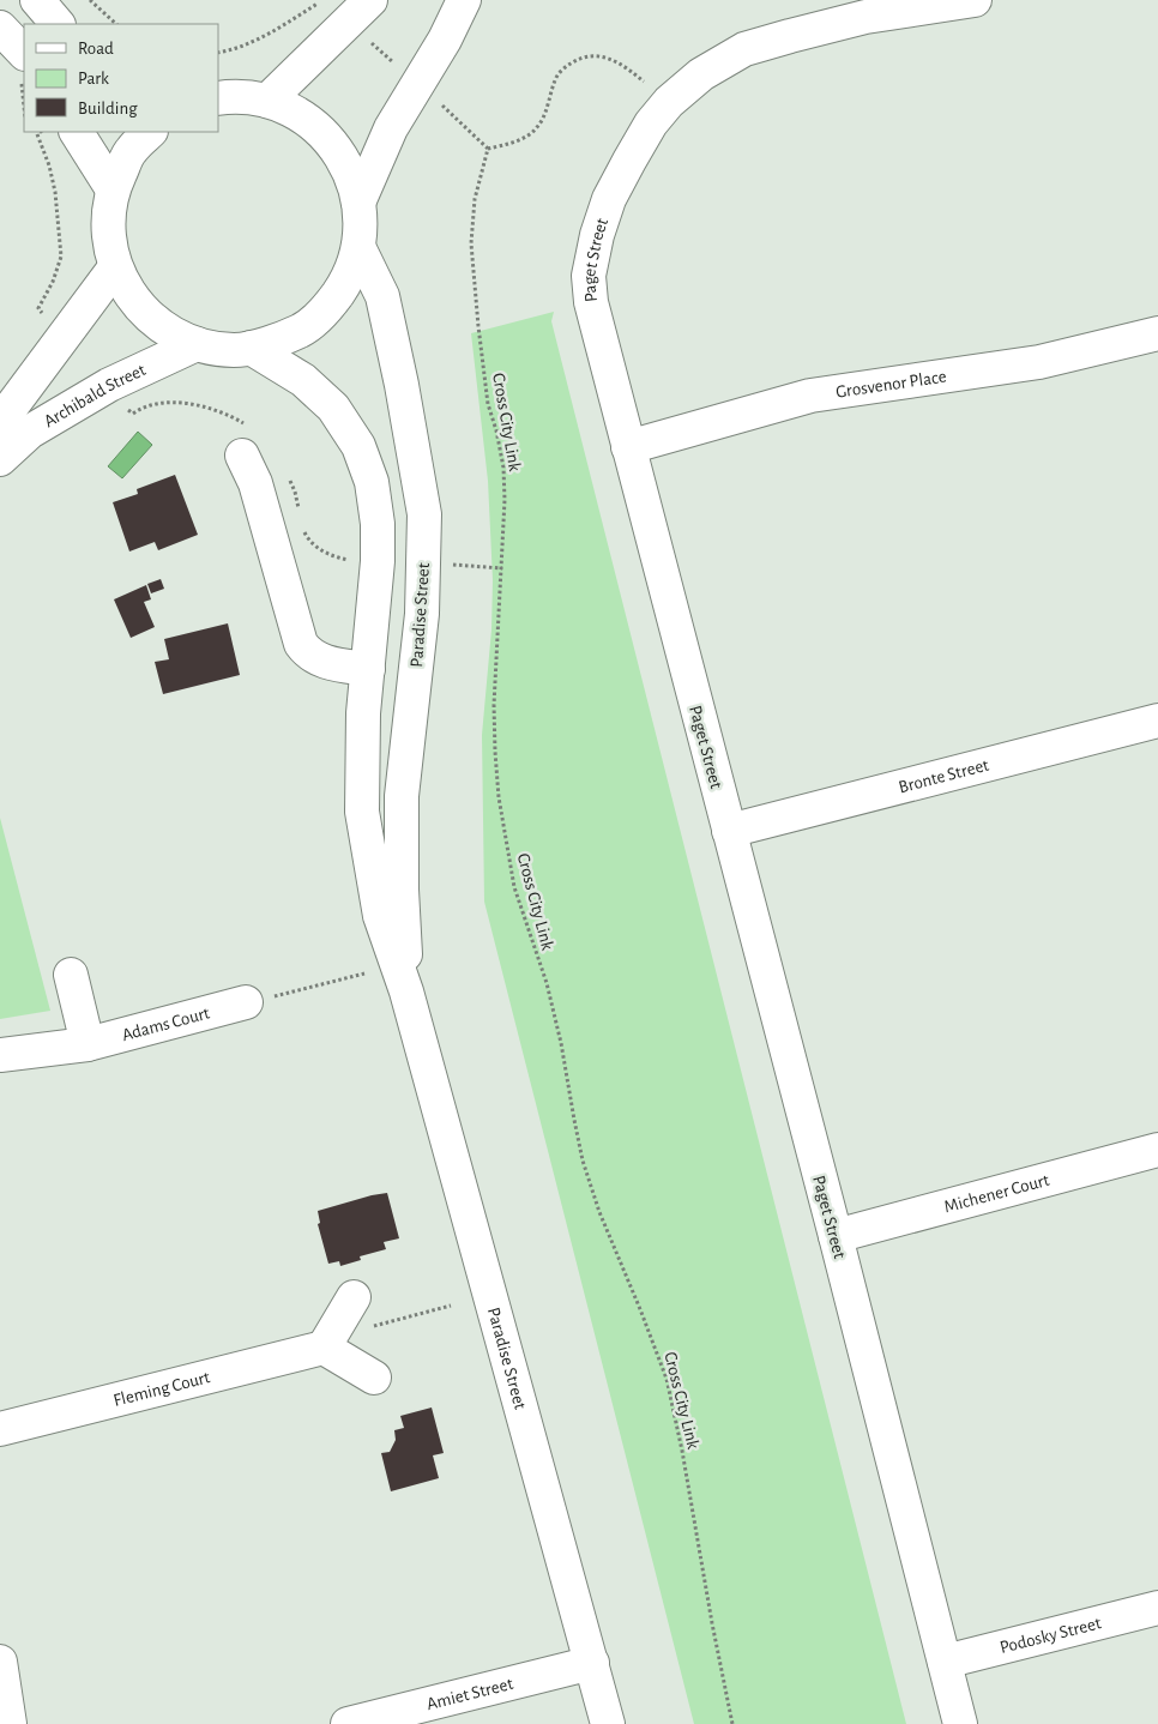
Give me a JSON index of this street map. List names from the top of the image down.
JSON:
{
  "streets": {
    "street": [
      "Paget Street",
      "Grosvenor Place",
      "Archibald Street",
      "Paradise Street",
      "Bronte Street",
      "Adams Court",
      "Michener Court",
      "Fleming Court",
      "Podosky Street",
      "Amiet Street"
    ],
    "path": ["Cross City Link"]
  },
  "crossings": [
    ["Paget Street", "Grosvenor Place"],
    ["Paget Street", "Bronte Street"],
    ["Paget Street", "Michener Court"],
    ["Paget Street", "Podosky Street"],
    ["Paradise Street", "Amiet Street"]
  ],
  "legend": ["Road", "Park", "Building"]
}
